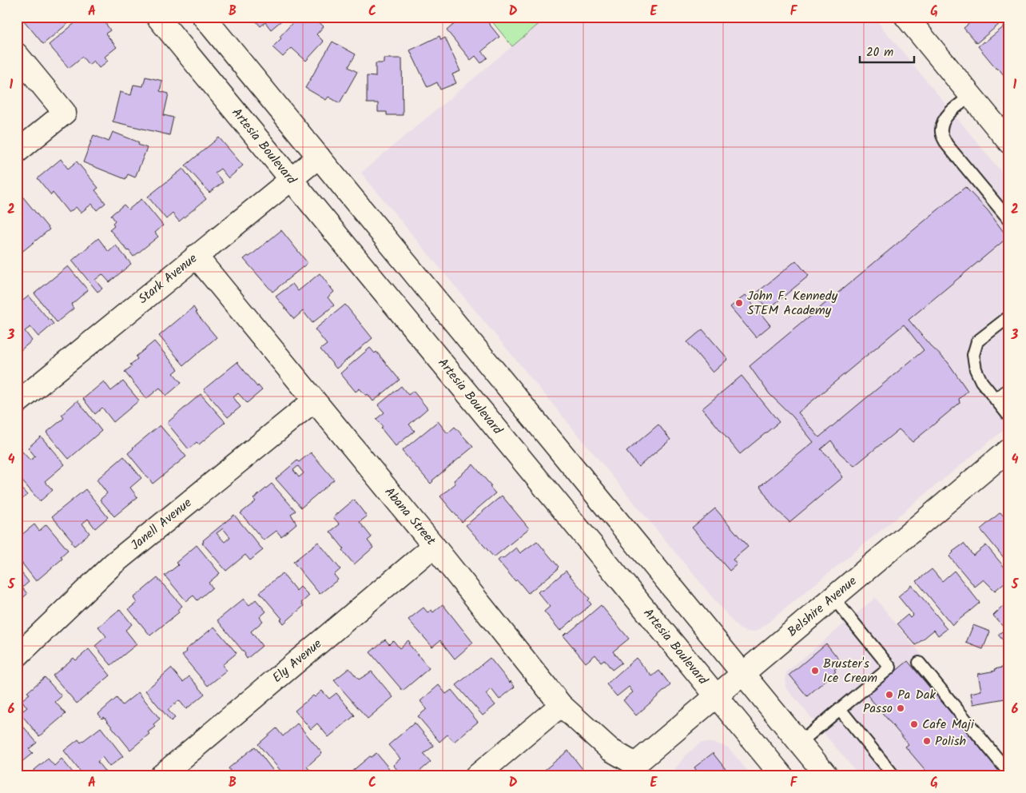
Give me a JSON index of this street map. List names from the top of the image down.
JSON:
{
  "streets": {
    "street": [
      "Artesia Boulevard",
      "Stark Avenue",
      "Abana Street",
      "Janell Avenue",
      "Belshire Avenue",
      "Ely Avenue"
    ]
  },
  "crossings": [
    ["Artesia Boulevard", "Stark Avenue"],
    ["Artesia Boulevard", "Belshire Avenue"],
    ["Stark Avenue", "Abana Street"],
    ["Abana Street", "Janell Avenue"],
    ["Abana Street", "Belshire Avenue"],
    ["Abana Street", "Ely Avenue"]
  ],
  "places": [
    "John F. Kennedy STEM Academy",
    "Bruster's Ice Cream",
    "Pa Dak",
    "Passo",
    "Cafe Maji",
    "Polish"
  ],
  "scale_bar": "20 m",
  "grid": {
    "columns": [
      "A",
      "B",
      "C",
      "D",
      "E",
      "F",
      "G"
    ],
    "rows": [
      "1",
      "2",
      "3",
      "4",
      "5",
      "6"
    ]
  }
}
